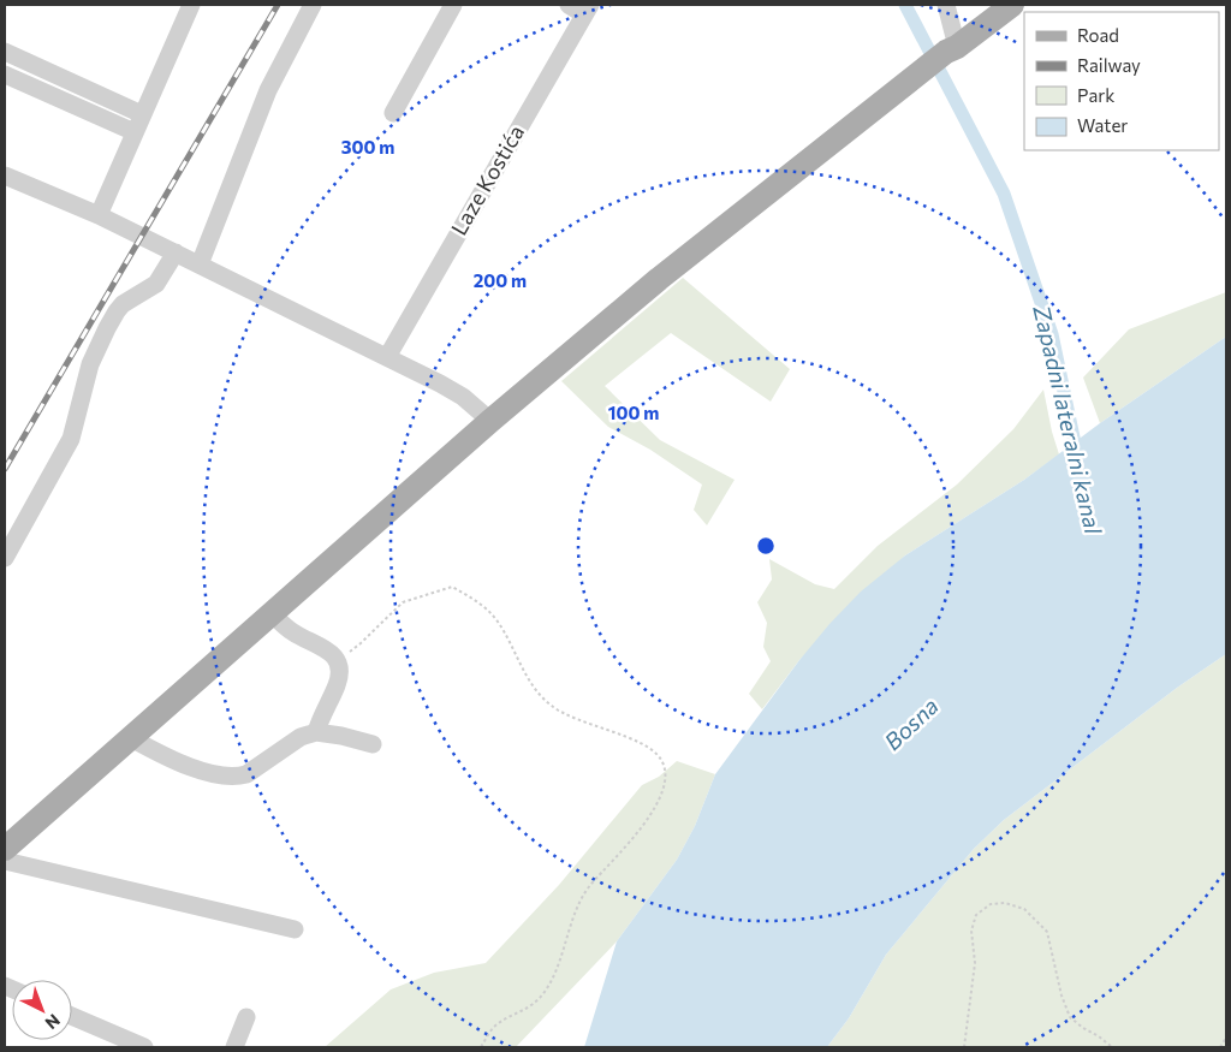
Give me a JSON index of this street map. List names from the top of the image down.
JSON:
{
  "streets": {
    "street": ["Laze Kostića"]
  },
  "water": ["Zapadni lateralni kanal", "Bosna"],
  "legend": [
    "Road",
    "Railway",
    "Park",
    "Water"
  ],
  "north": "bottom right",
  "rings": ["300 m", "200 m", "100 m"]
}
